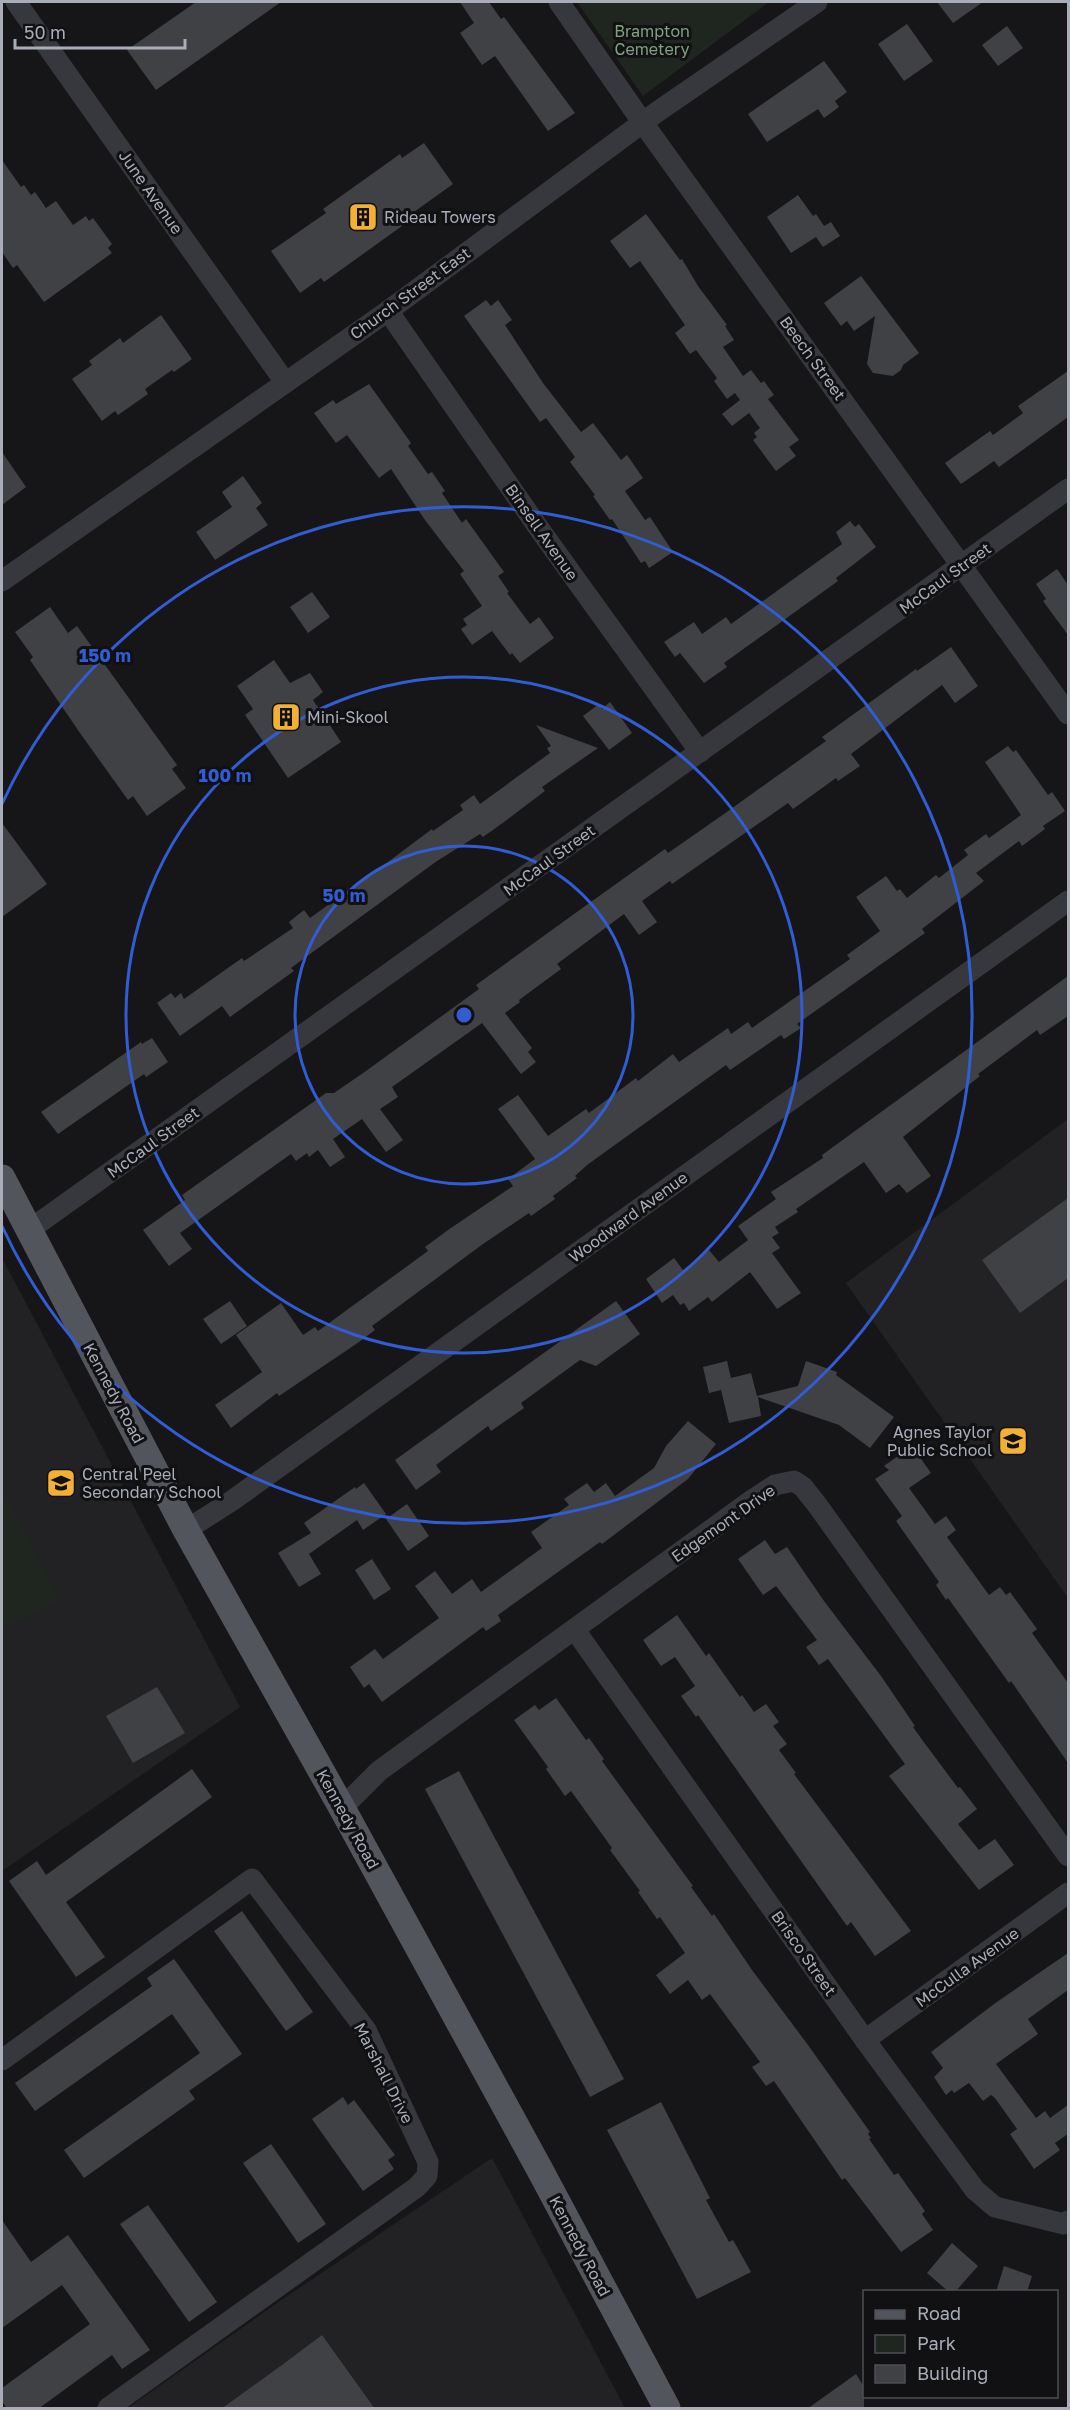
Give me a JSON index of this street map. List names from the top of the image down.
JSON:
{
  "streets": {
    "main road": ["Kennedy Road"],
    "street": [
      "June Avenue",
      "Church Street East",
      "Beech Street",
      "Binsell Avenue",
      "McCaul Street",
      "Woodward Avenue",
      "Edgemont Drive",
      "Brisco Street",
      "McCulla Avenue",
      "Marshall Drive"
    ]
  },
  "crossings": [
    ["June Avenue", "Church Street East"],
    ["Church Street East", "Beech Street"],
    ["Church Street East", "Binsell Avenue"],
    ["Beech Street", "McCaul Street"],
    ["Binsell Avenue", "McCaul Street"],
    ["McCaul Street", "Kennedy Road"],
    ["Woodward Avenue", "Kennedy Road"],
    ["Kennedy Road", "Edgemont Drive"],
    ["Edgemont Drive", "Brisco Street"],
    ["Brisco Street", "McCulla Avenue"]
  ],
  "parks": ["Brampton Cemetery"],
  "places": {
    "building": ["Rideau Towers", "Mini-Skool"],
    "school or university": ["Agnes Taylor Public School", "Central Peel Secondary School"]
  },
  "legend": ["Road", "Park", "Building"],
  "scale_bar": "50 m",
  "rings": ["150 m", "100 m", "50 m"]
}
